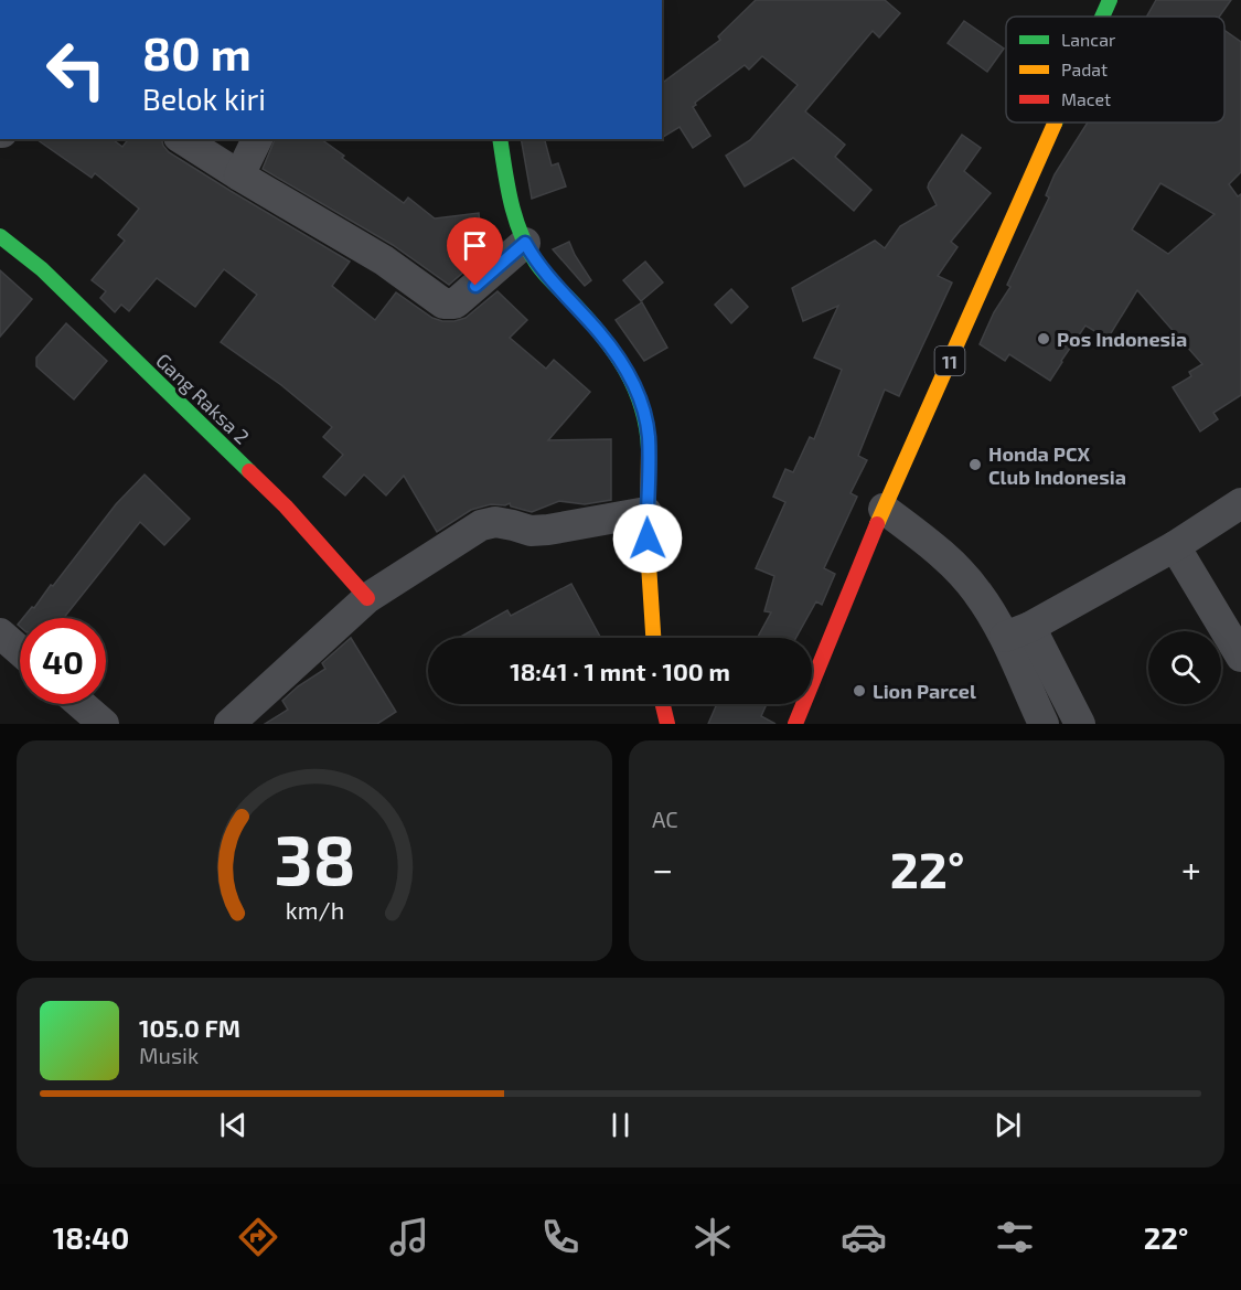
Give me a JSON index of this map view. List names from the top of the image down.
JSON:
{
  "streets": {
    "main road": ["11", "Gang Raksa 2"]
  },
  "places": ["Pos Indonesia", "Honda PCX Club Indonesia", "Lion Parcel"],
  "legend": ["Lancar", "Padat", "Macet"],
  "page": {
    "turn": ["80 m", "Belok kiri"],
    "limit": "40",
    "trip": "18:41 · 1 mnt · 100 m",
    "tile": "AC",
    "heat": ["−", "22°", "+"],
    "song": ["105.0 FM", "Musik"],
    "tabs": ["18:40", "22°"],
    "gauge": ["38", "km/h"]
  }
}
